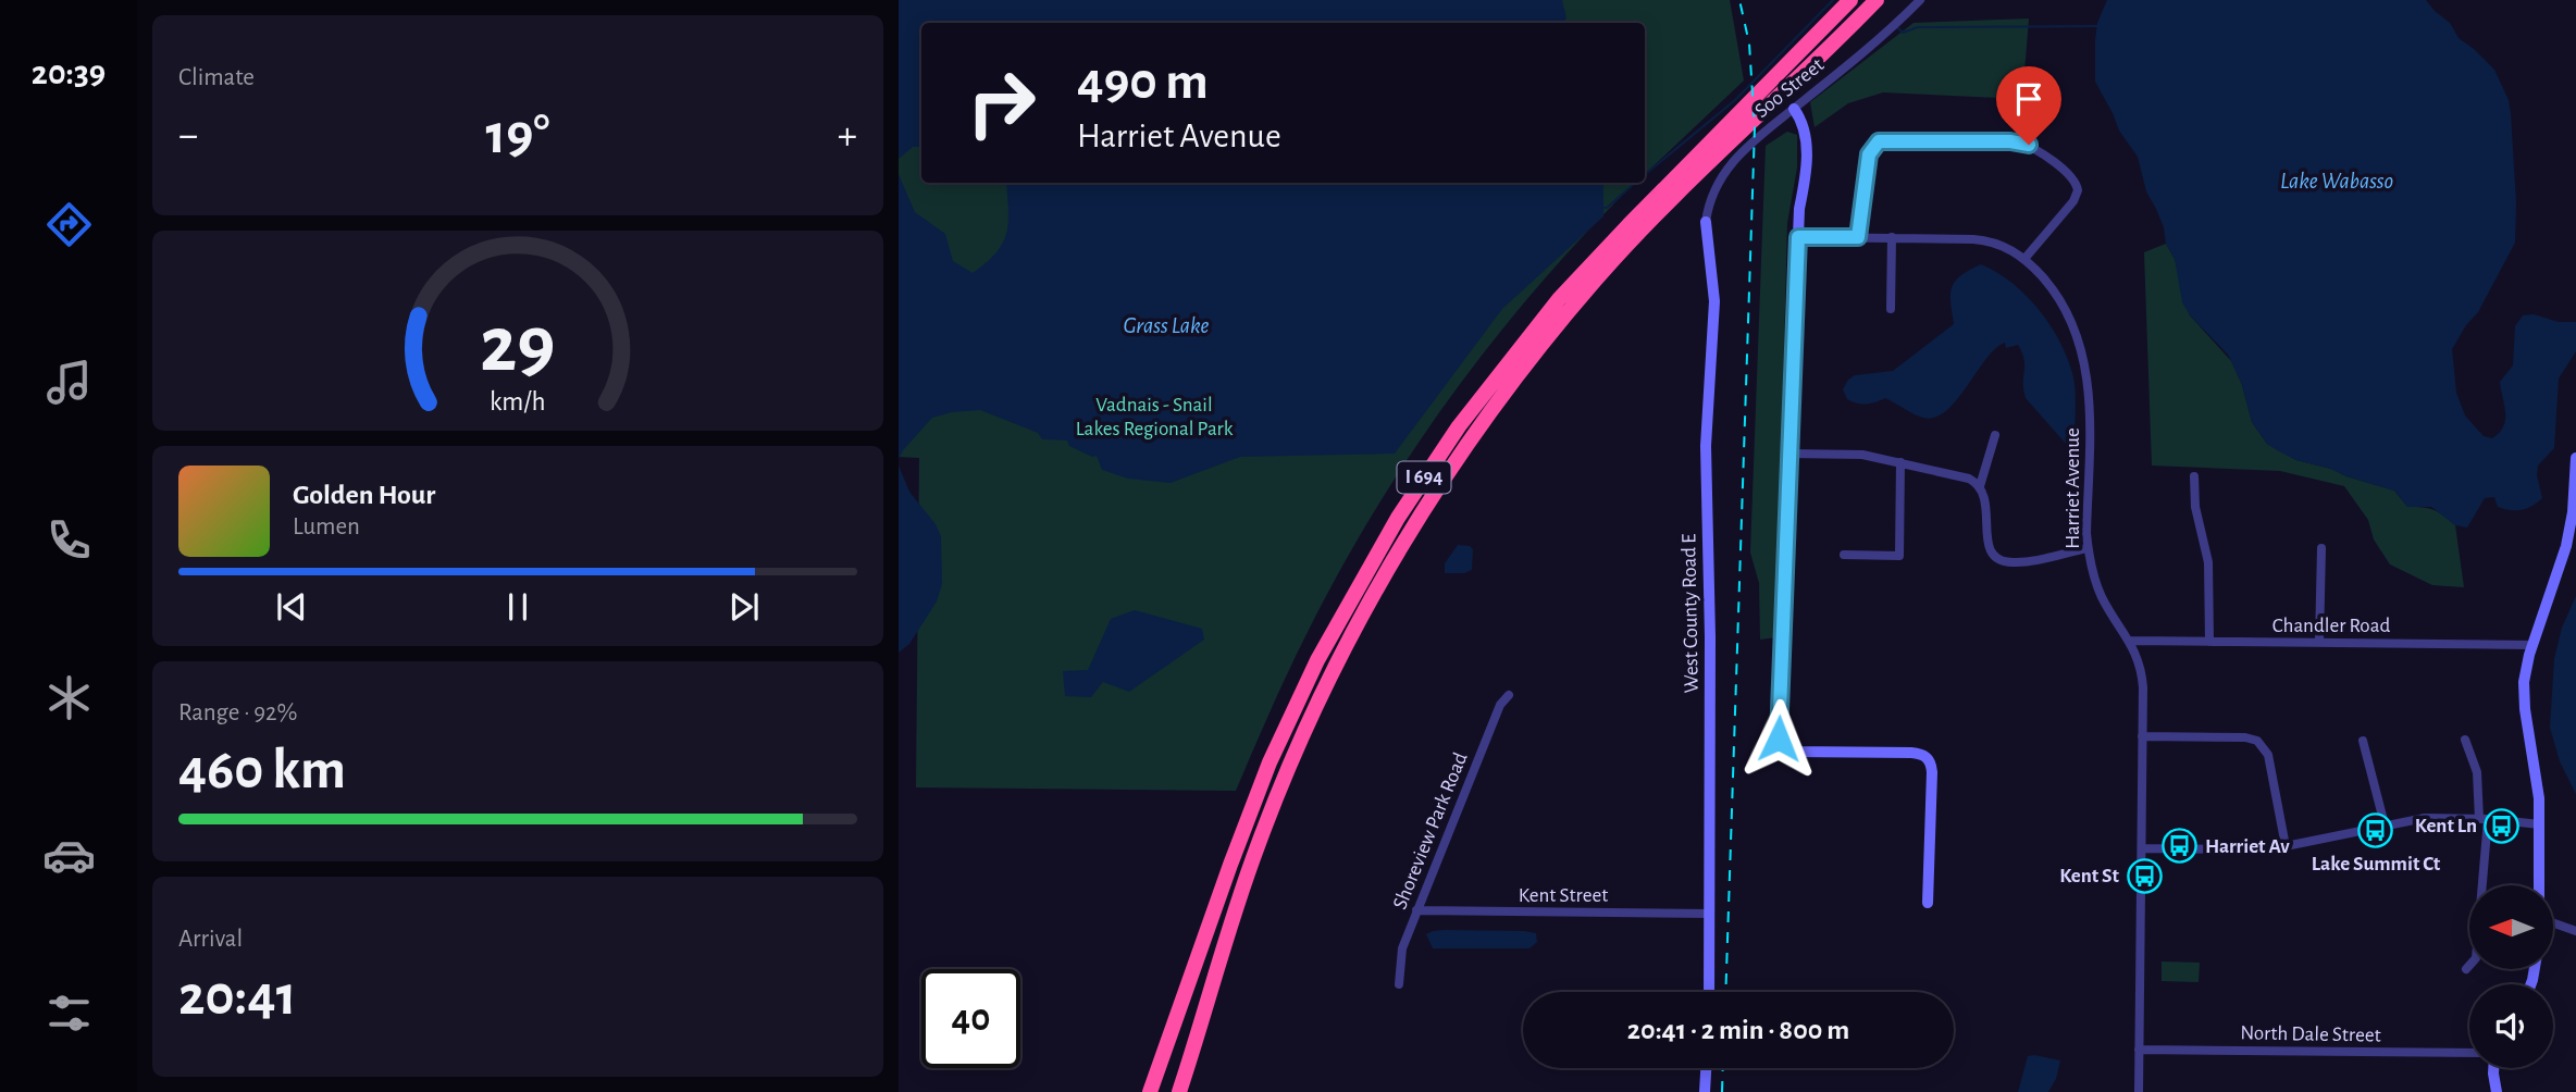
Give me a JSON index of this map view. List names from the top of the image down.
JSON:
{
  "streets": {
    "highway": ["I 694"],
    "street": [
      "Soo Street",
      "Harriet Avenue",
      "West County Road E",
      "Chandler Road",
      "Shoreview Park Road",
      "Kent Street",
      "North Dale Street"
    ]
  },
  "crossings": [
    ["Soo Street", "West County Road E"],
    ["Harriet Avenue", "Chandler Road"],
    ["Harriet Avenue", "North Dale Street"],
    ["West County Road E", "Kent Street"],
    ["Shoreview Park Road", "Kent Street"]
  ],
  "water": ["Lake Wabasso", "Grass Lake"],
  "parks": ["Vadnais - Snail Lakes Regional Park"],
  "places": {
    "bus stop": [
      "Kent Ln",
      "Lake Summit Ct",
      "Harriet Av",
      "Kent St"
    ]
  },
  "north": "left",
  "page": {
    "tabs": "20:39",
    "tile": [
      "Climate",
      ["Range · 92%", "460 km"],
      ["Arrival", "20:41"]
    ],
    "turn": ["490 m", "Harriet Avenue"],
    "heat": ["−", "19°", "+"],
    "song": ["Golden Hour", "Lumen"],
    "limit": "40",
    "trip": "20:41 · 2 min · 800 m",
    "gauge": ["29", "km/h"]
  }
}
